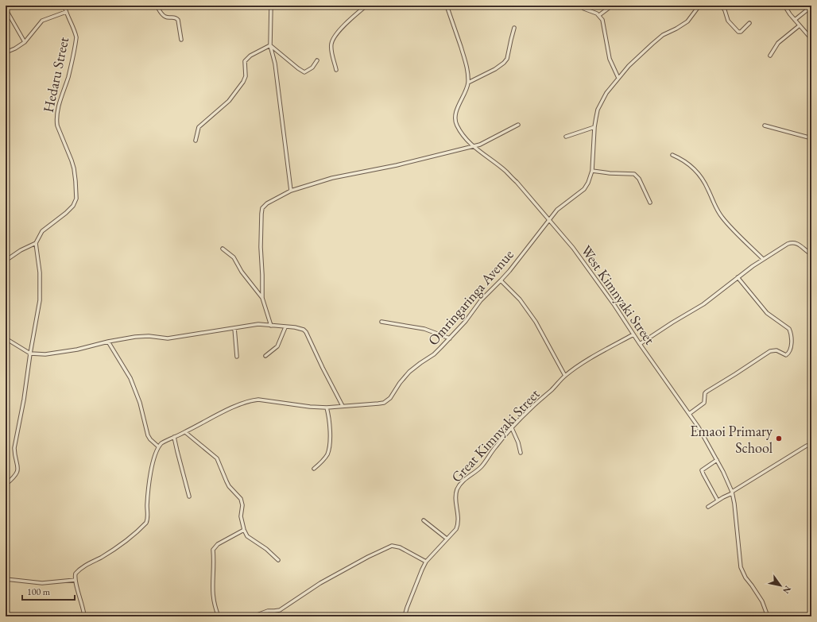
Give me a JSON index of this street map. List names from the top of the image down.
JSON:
{
  "streets": {
    "street": [
      "Hedaru Street",
      "West Kimnyaki Street",
      "Omringaringa Avenue",
      "Great Kimnyaki Street"
    ]
  },
  "crossings": [
    ["West Kimnyaki Street", "Omringaringa Avenue"],
    ["West Kimnyaki Street", "Great Kimnyaki Street"]
  ],
  "places": ["Emaoi Primary School"],
  "scale_bar": "100 m",
  "north": "bottom right"
}
